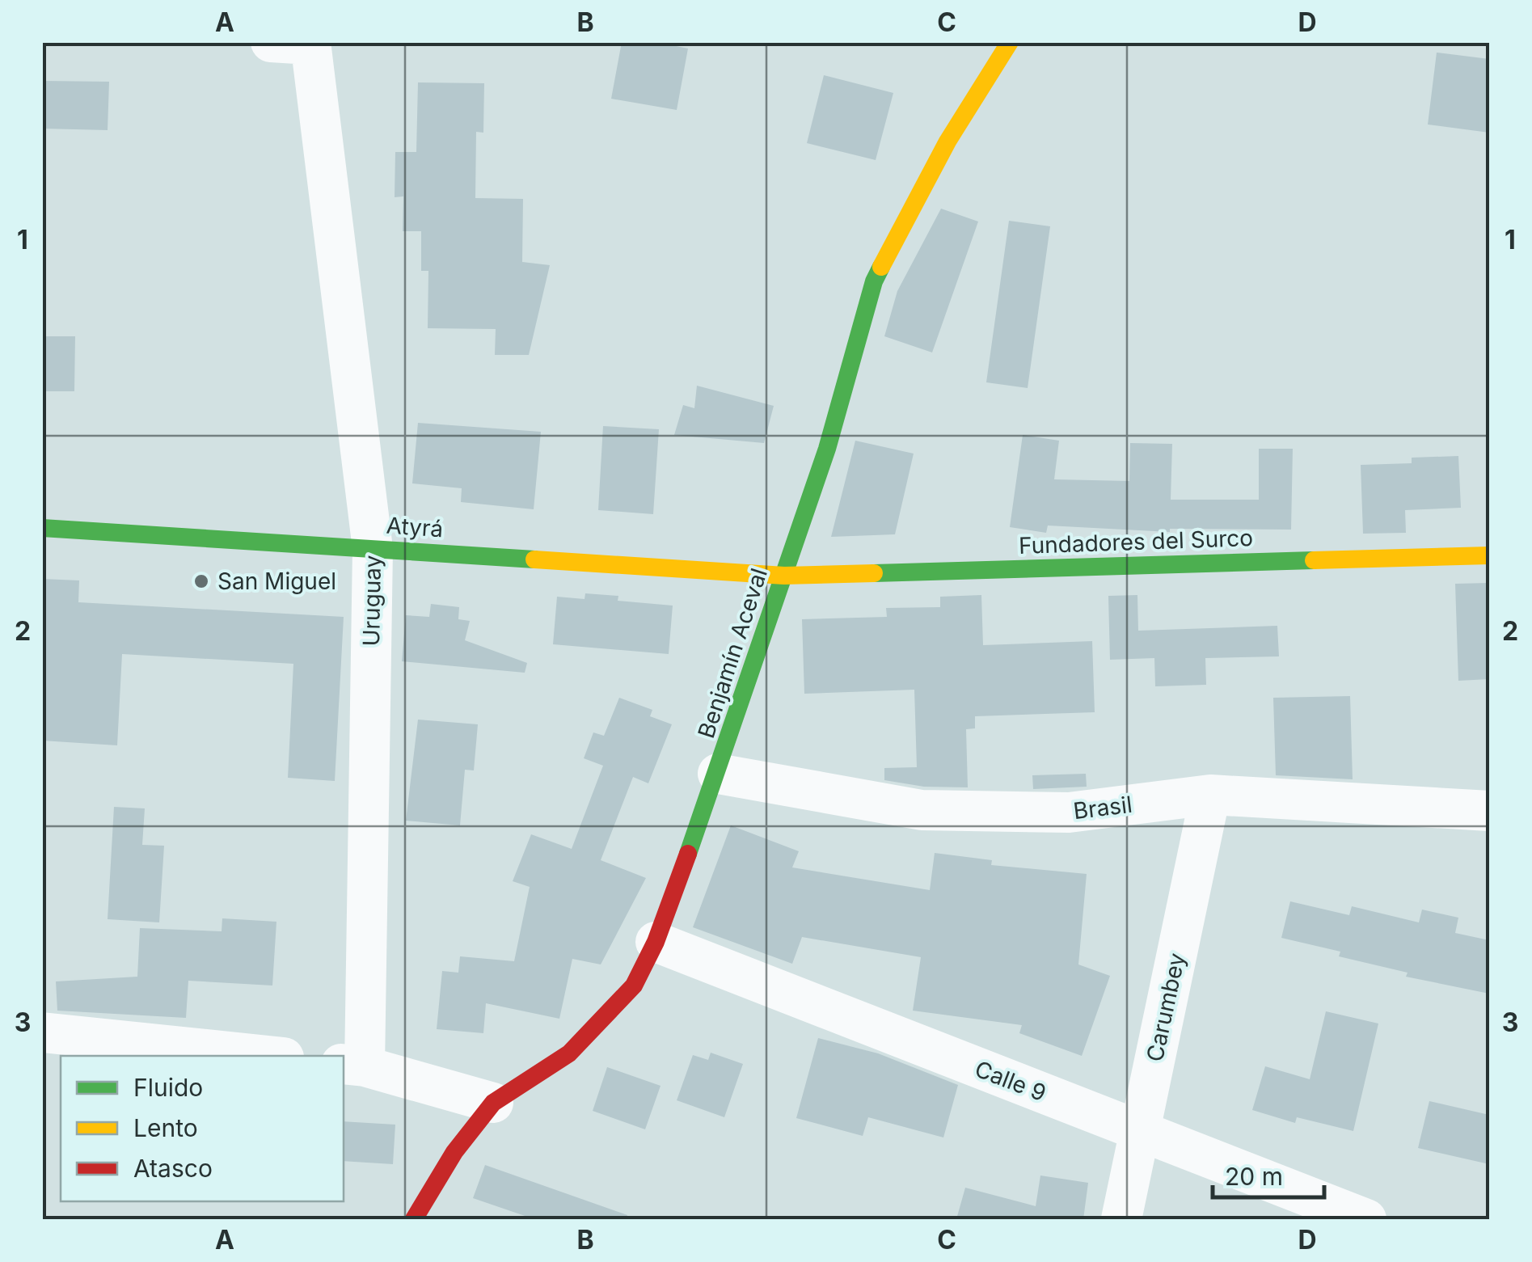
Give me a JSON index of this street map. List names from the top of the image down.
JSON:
{
  "streets": {
    "street": [
      "Atyrá",
      "Fundadores del Surco",
      "Uruguay",
      "Benjamín Aceval",
      "Brasil",
      "Carumbey",
      "Calle 9"
    ]
  },
  "crossings": [
    ["Atyrá", "Fundadores del Surco"],
    ["Atyrá", "Uruguay"],
    ["Atyrá", "Benjamín Aceval"],
    ["Fundadores del Surco", "Benjamín Aceval"],
    ["Benjamín Aceval", "Brasil"],
    ["Benjamín Aceval", "Calle 9"],
    ["Brasil", "Carumbey"],
    ["Carumbey", "Calle 9"]
  ],
  "places": ["San Miguel"],
  "legend": ["Fluido", "Lento", "Atasco"],
  "scale_bar": "20 m",
  "grid": {
    "columns": [
      "A",
      "B",
      "C",
      "D"
    ],
    "rows": ["1", "2", "3"]
  }
}
